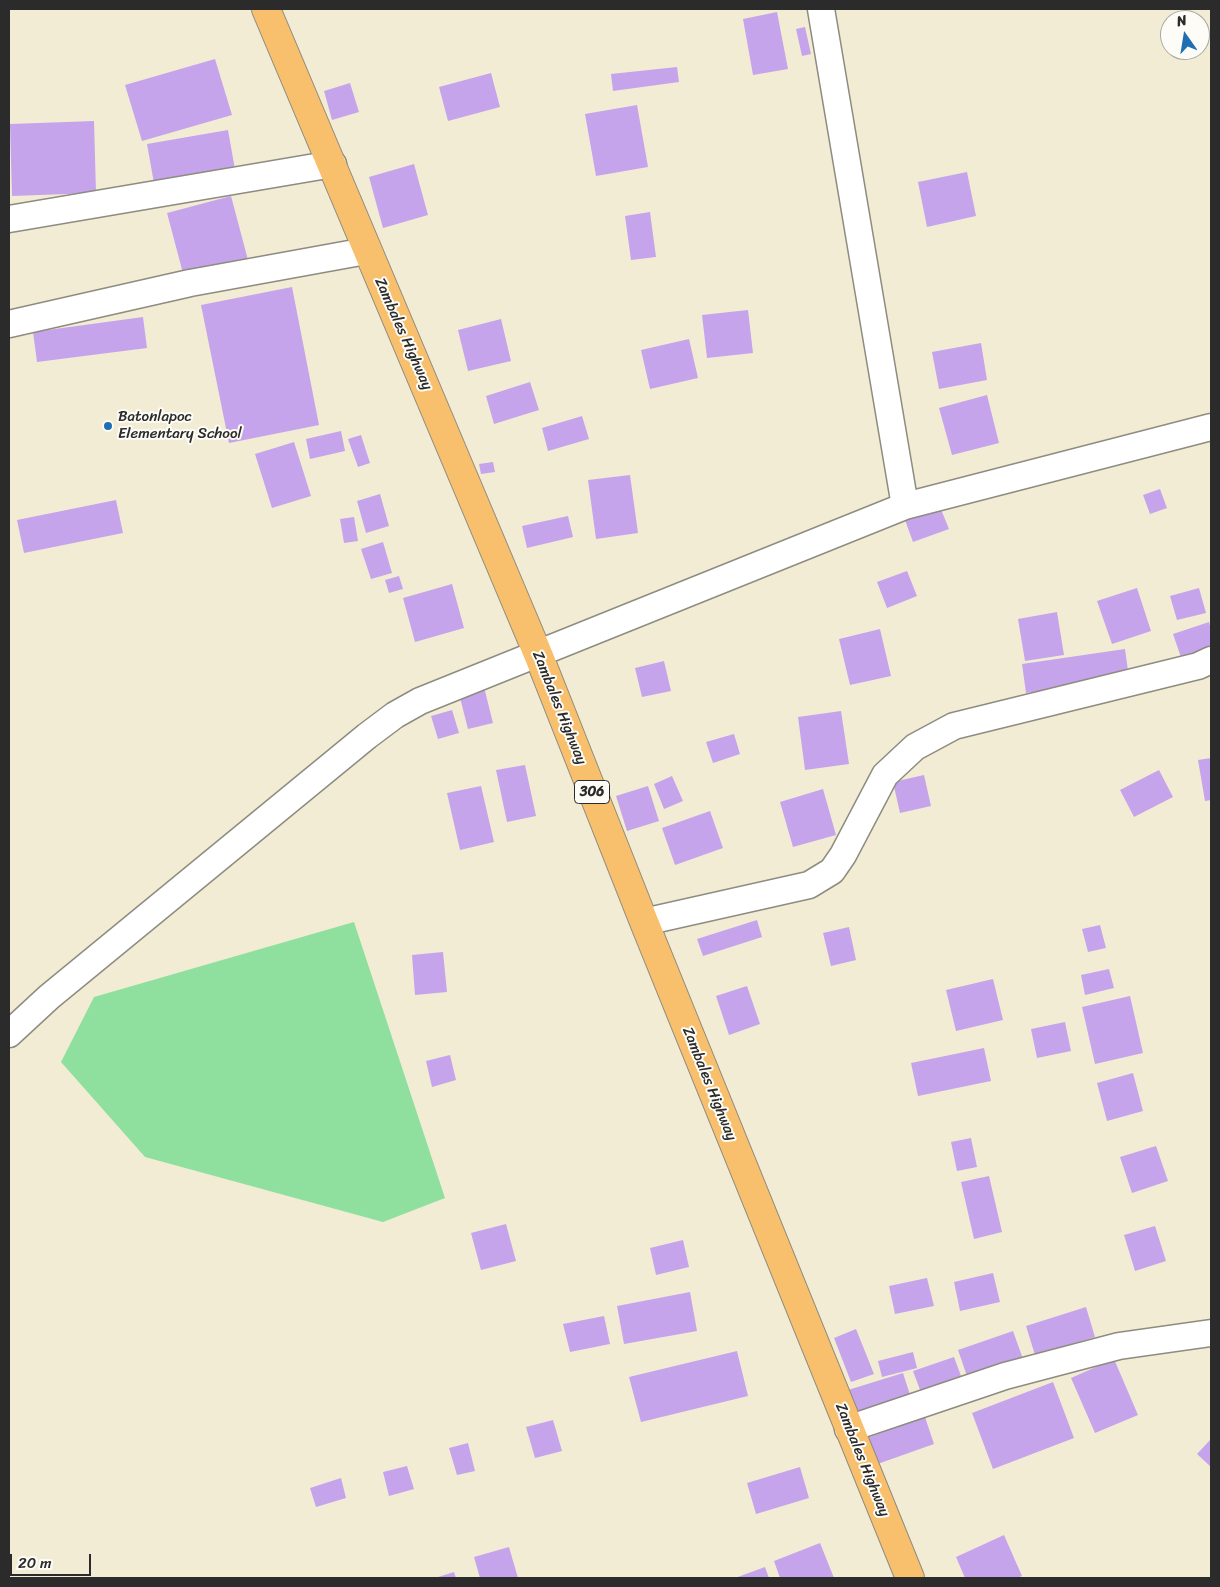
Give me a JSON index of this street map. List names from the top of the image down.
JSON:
{
  "streets": {
    "main road": ["Zambales Highway", "306"]
  },
  "places": ["Batonlapoc Elementary School"],
  "scale_bar": "20 m",
  "north": "top"
}
